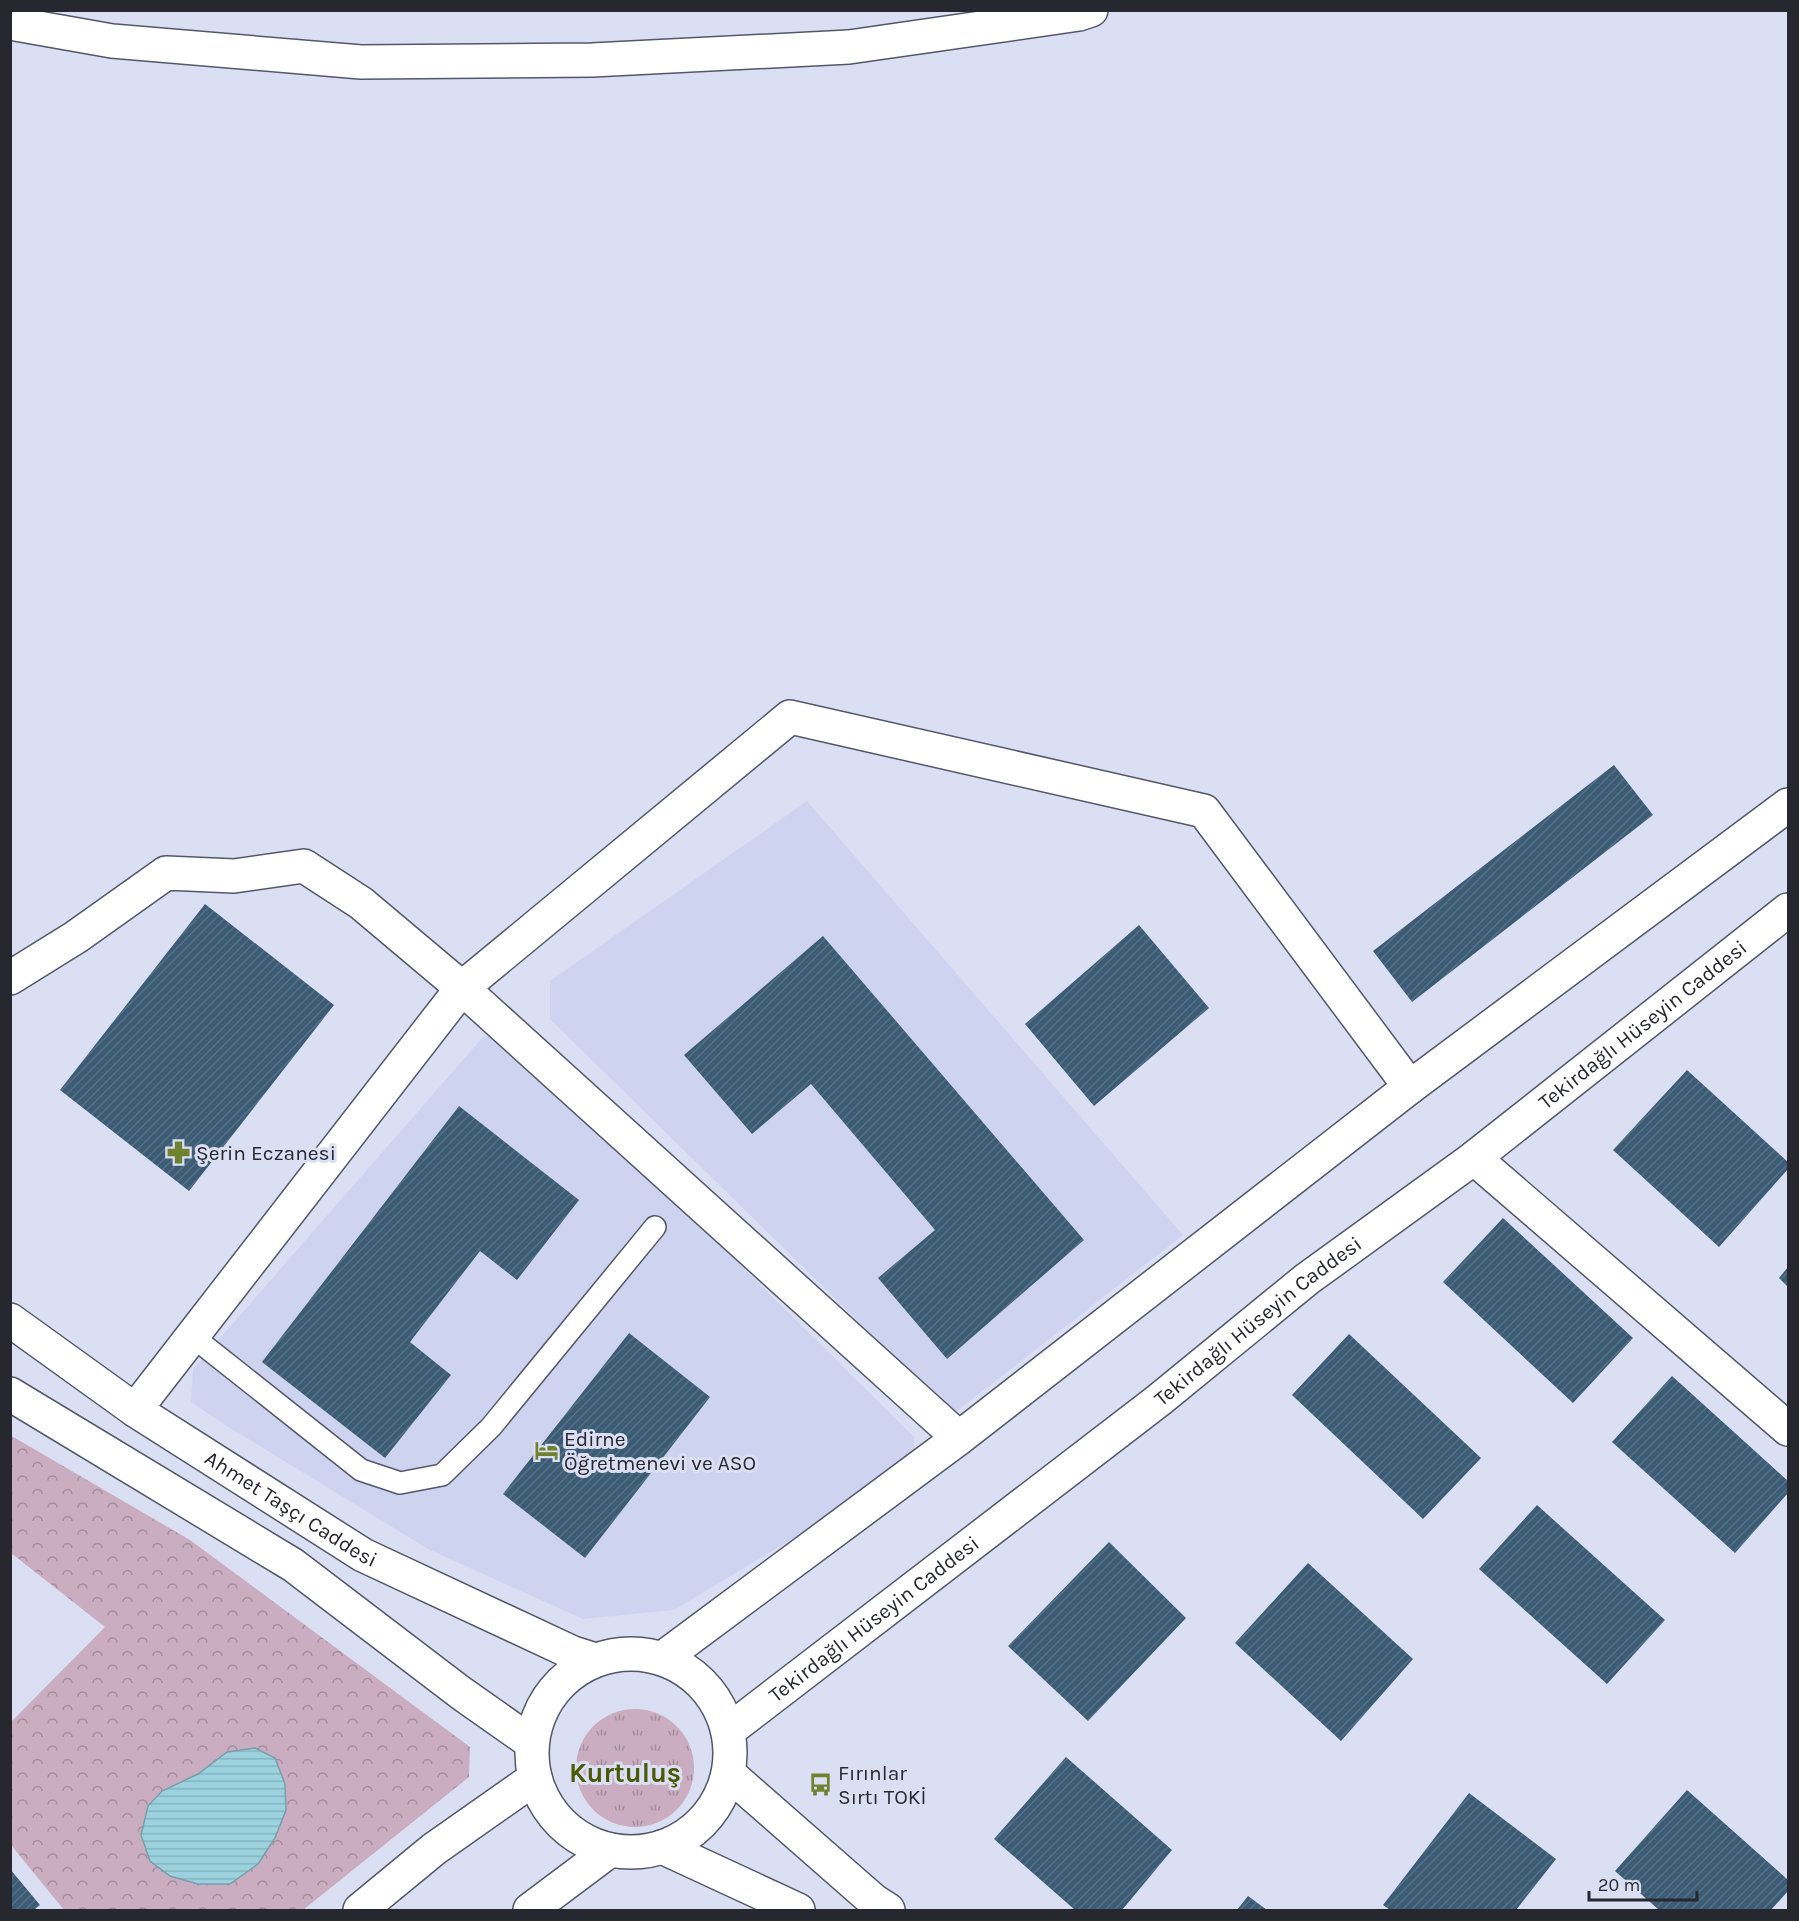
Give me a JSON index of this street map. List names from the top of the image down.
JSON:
{
  "streets": {
    "main road": ["Tekirdağlı Hüseyin Caddesi", "Ahmet Taşçı Caddesi"]
  },
  "crossings": [
    ["Tekirdağlı Hüseyin Caddesi", "Ahmet Taşçı Caddesi"]
  ],
  "districts": ["Kurtuluş"],
  "places": {
    "pharmacy": ["Şerin Eczanesi"],
    "hotel": ["Edirne Öğretmenevi ve ASO"],
    "bus stop": ["Fırınlar Sırtı TOKİ"]
  },
  "scale_bar": "20 m"
}
